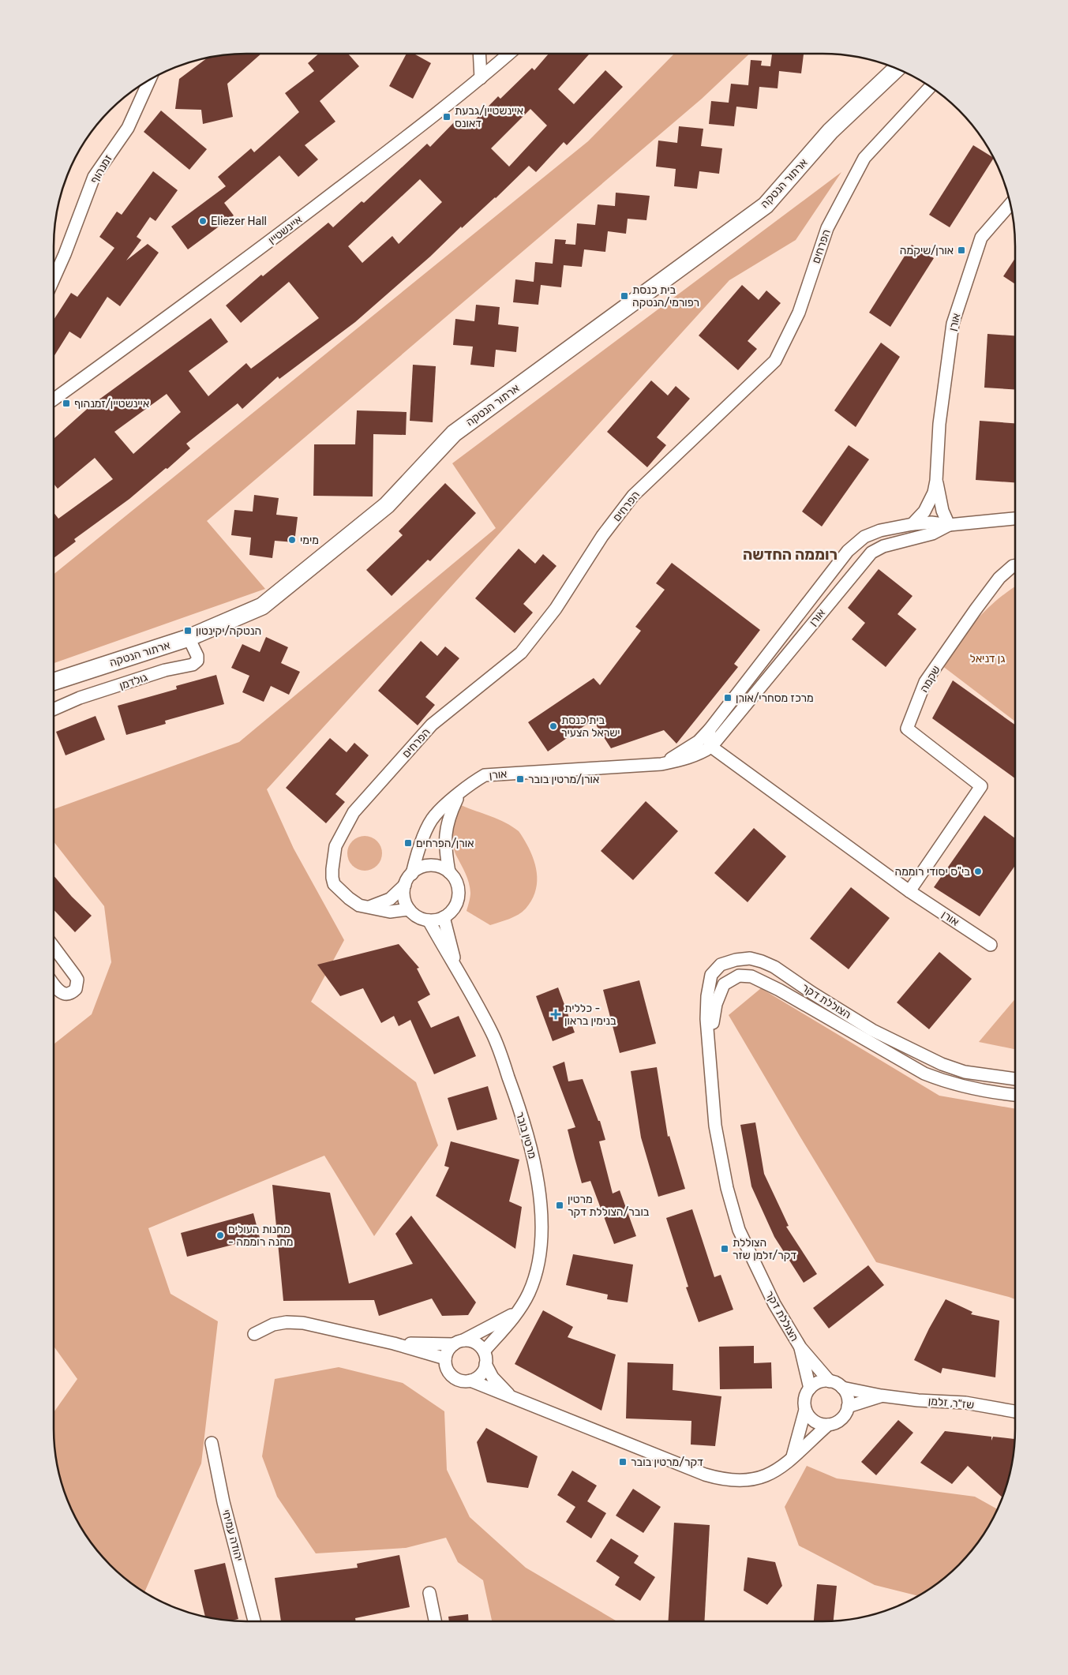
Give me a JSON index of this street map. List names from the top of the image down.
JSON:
{
  "streets": {
    "street": [
      "זמנהוף",
      "ארתור הנטקה",
      "איינשטיין",
      "הפרחים",
      "אורן",
      "שקמה",
      "גולדמן",
      "הצוללת דקר",
      "מרטין בובר",
      "שז\"ר, זלמן",
      "יהודה עמיחי"
    ]
  },
  "crossings": [
    ["ארתור הנטקה", "גולדמן"],
    ["הפרחים", "אורן"],
    ["הפרחים", "מרטין בובר"],
    ["אורן", "שקמה"],
    ["אורן", "מרטין בובר"],
    ["הצוללת דקר", "שז\"ר, זלמן"]
  ],
  "districts": ["רוממה החדשה"],
  "parks": ["גן דניאל"],
  "places": {
    "transit": [
      "איינשטיין/גבעת דאונס",
      "אורן/שיקמה",
      "בית כנסת רפורמי/הנטקה",
      "איינשטיין/זמנהוף",
      "הנטקה/יקינטון",
      "מרכז מסחרי/אורן",
      "אורן/מרטין בובר",
      "אורן/הפרחים",
      "מרטין בובר/הצוללת דקר",
      "הצוללת דקר/זלמן שזר",
      "דקר/מרטין בובר"
    ],
    "other": [
      "Eliezer Hall",
      "מימי",
      "בית כנסת ישראל הצעיר",
      "בי\"ס יסודי רוממה",
      "מחנות העולים - מחנה רוממה"
    ],
    "health": ["כללית - בנימין בראון"]
  }
}
